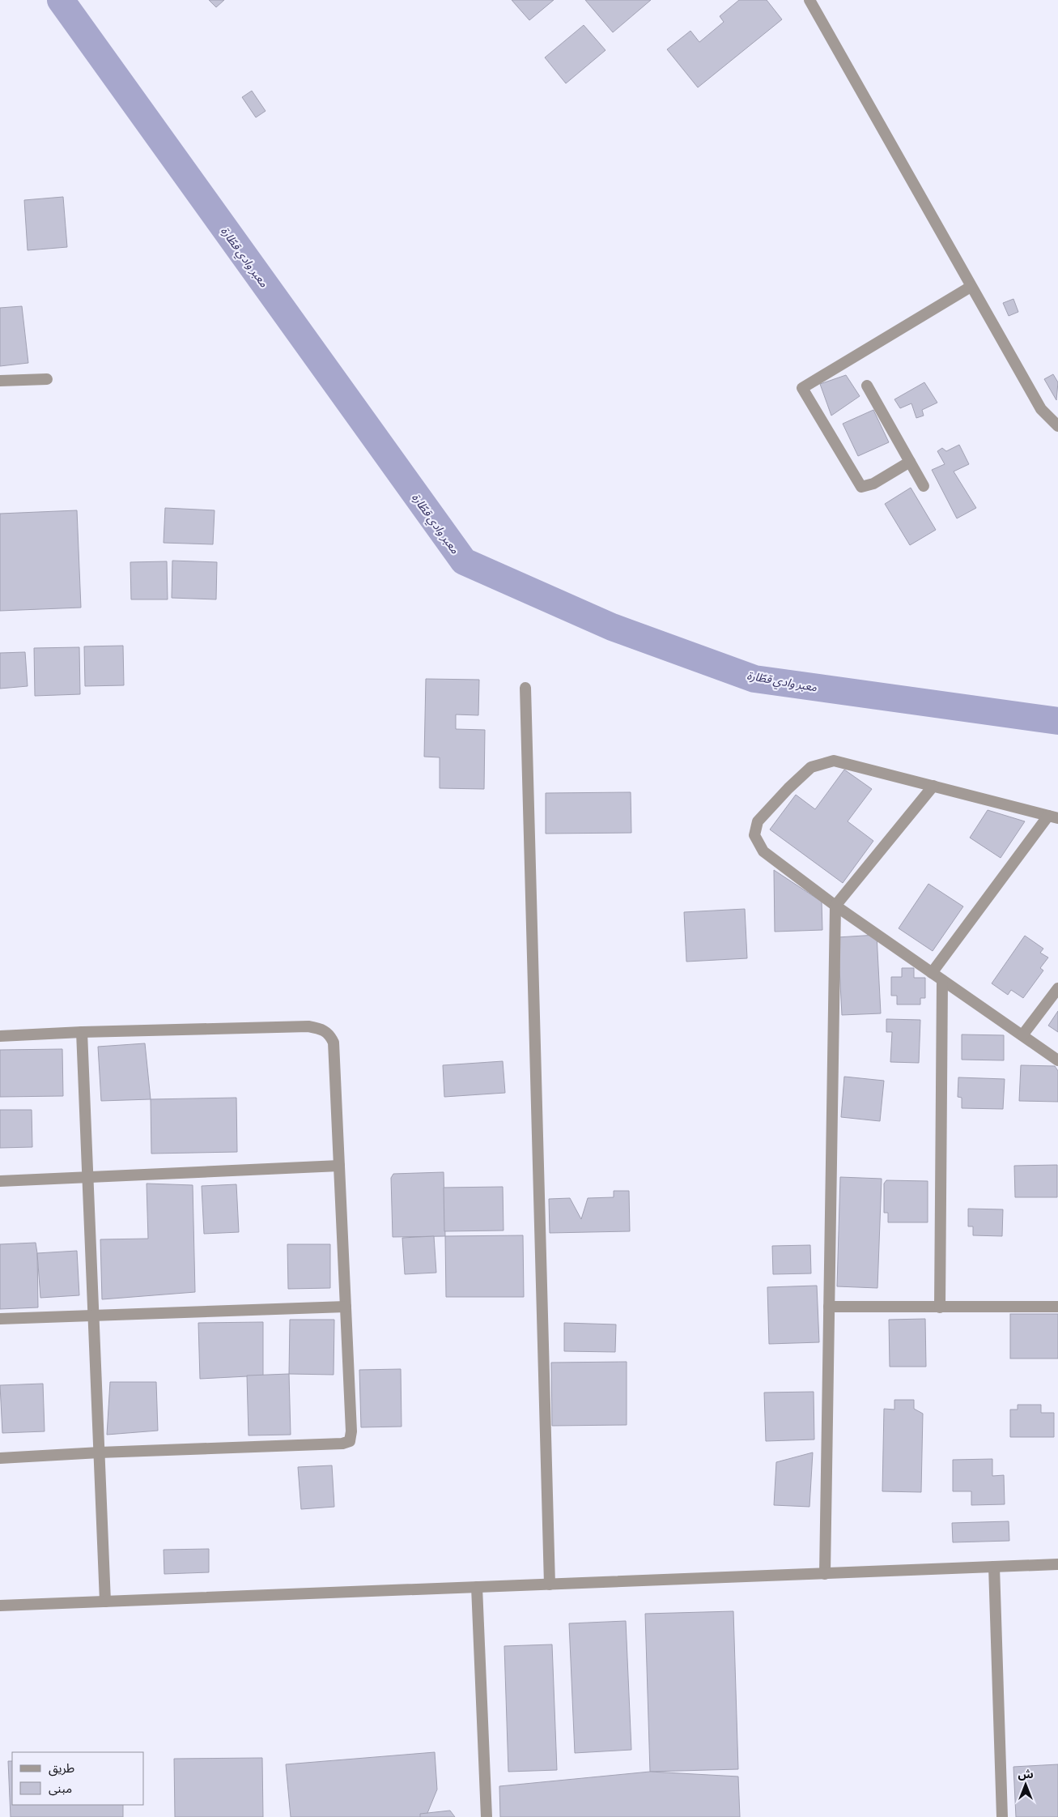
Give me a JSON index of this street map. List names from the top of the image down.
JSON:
{
  "water": ["معبر وادي قطّارة"],
  "legend": ["طريق", "مبنى"],
  "north": "top"
}
